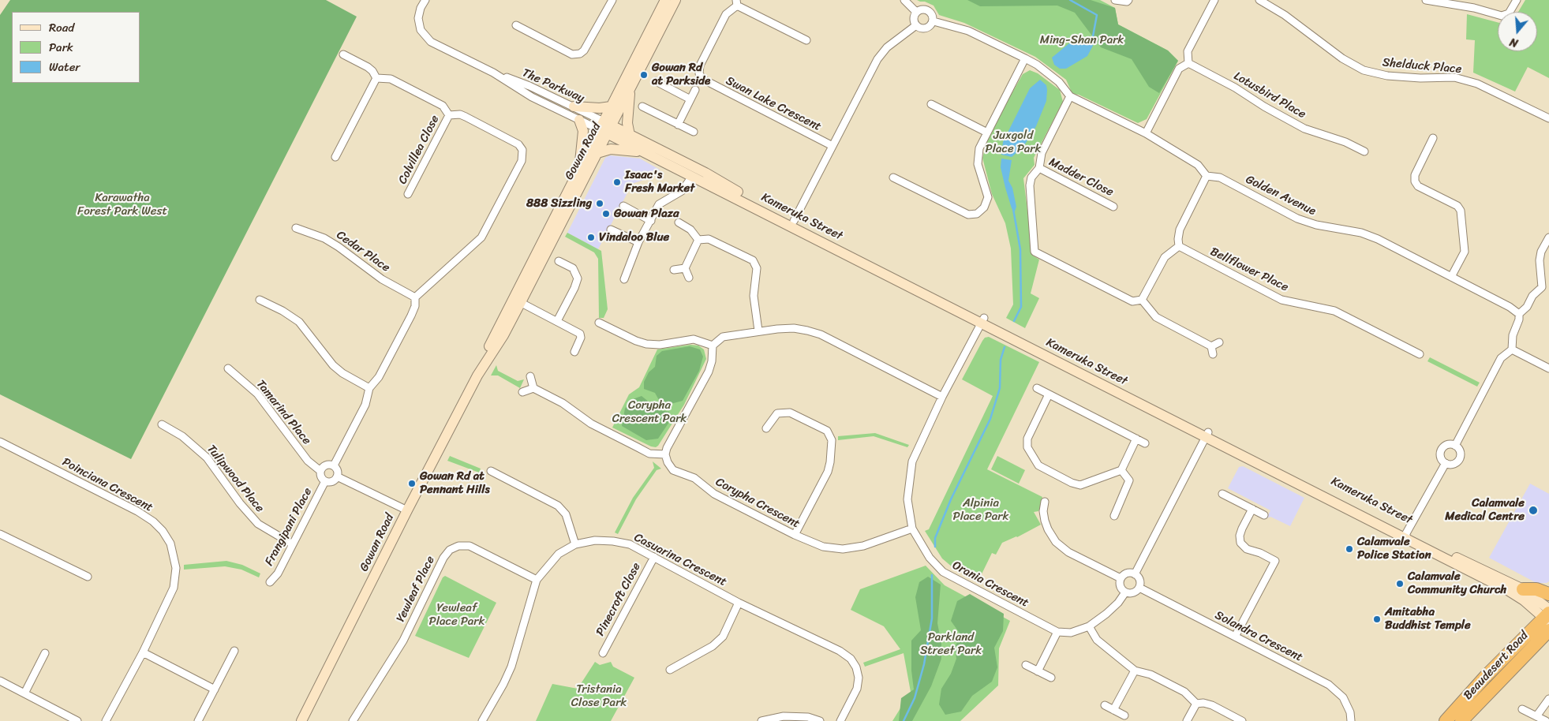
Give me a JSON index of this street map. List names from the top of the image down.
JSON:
{
  "streets": {
    "highway": ["Beaudesert Road"],
    "street": [
      "Shelduck Place",
      "The Parkway",
      "Lotusbird Place",
      "Swan Lake Crescent",
      "Colvillea Close",
      "Gowan Road",
      "Madder Close",
      "Golden Avenue",
      "Kameruka Street",
      "Cedar Place",
      "Bellflower Place",
      "Tamarind Place",
      "Tulipwood Place",
      "Poinciana Crescent",
      "Corypha Crescent",
      "Frangipani Place",
      "Casuarina Crescent",
      "Orania Crescent",
      "Yewleaf Place",
      "Pinecroft Close",
      "Solandra Crescent"
    ]
  },
  "crossings": [
    ["The Parkway", "Gowan Road"],
    ["The Parkway", "Kameruka Street"],
    ["Gowan Road", "Kameruka Street"],
    ["Kameruka Street", "Orania Crescent"],
    ["Kameruka Street", "Beaudesert Road"],
    ["Tamarind Place", "Frangipani Place"],
    ["Tulipwood Place", "Frangipani Place"],
    ["Corypha Crescent", "Orania Crescent"],
    ["Casuarina Crescent", "Yewleaf Place"],
    ["Casuarina Crescent", "Pinecroft Close"]
  ],
  "parks": [
    "Ming-Shan Park",
    "Juxgold Place Park",
    "Karawatha Forest Park West",
    "Corypha Crescent Park",
    "Alpinia Place Park",
    "Yewleaf Place Park",
    "Parkland Street Park",
    "Tristania Close Park"
  ],
  "places": [
    "Gowan Rd at Parkside",
    "Isaac's Fresh Market",
    "888 Sizzling",
    "Gowan Plaza",
    "Vindaloo Blue",
    "Gowan Rd at Pennant Hills",
    "Calamvale Medical Centre",
    "Calamvale Police Station",
    "Calamvale Community Church",
    "Amitabha Buddhist Temple"
  ],
  "legend": ["Road", "Park", "Water"],
  "north": "bottom"
}
